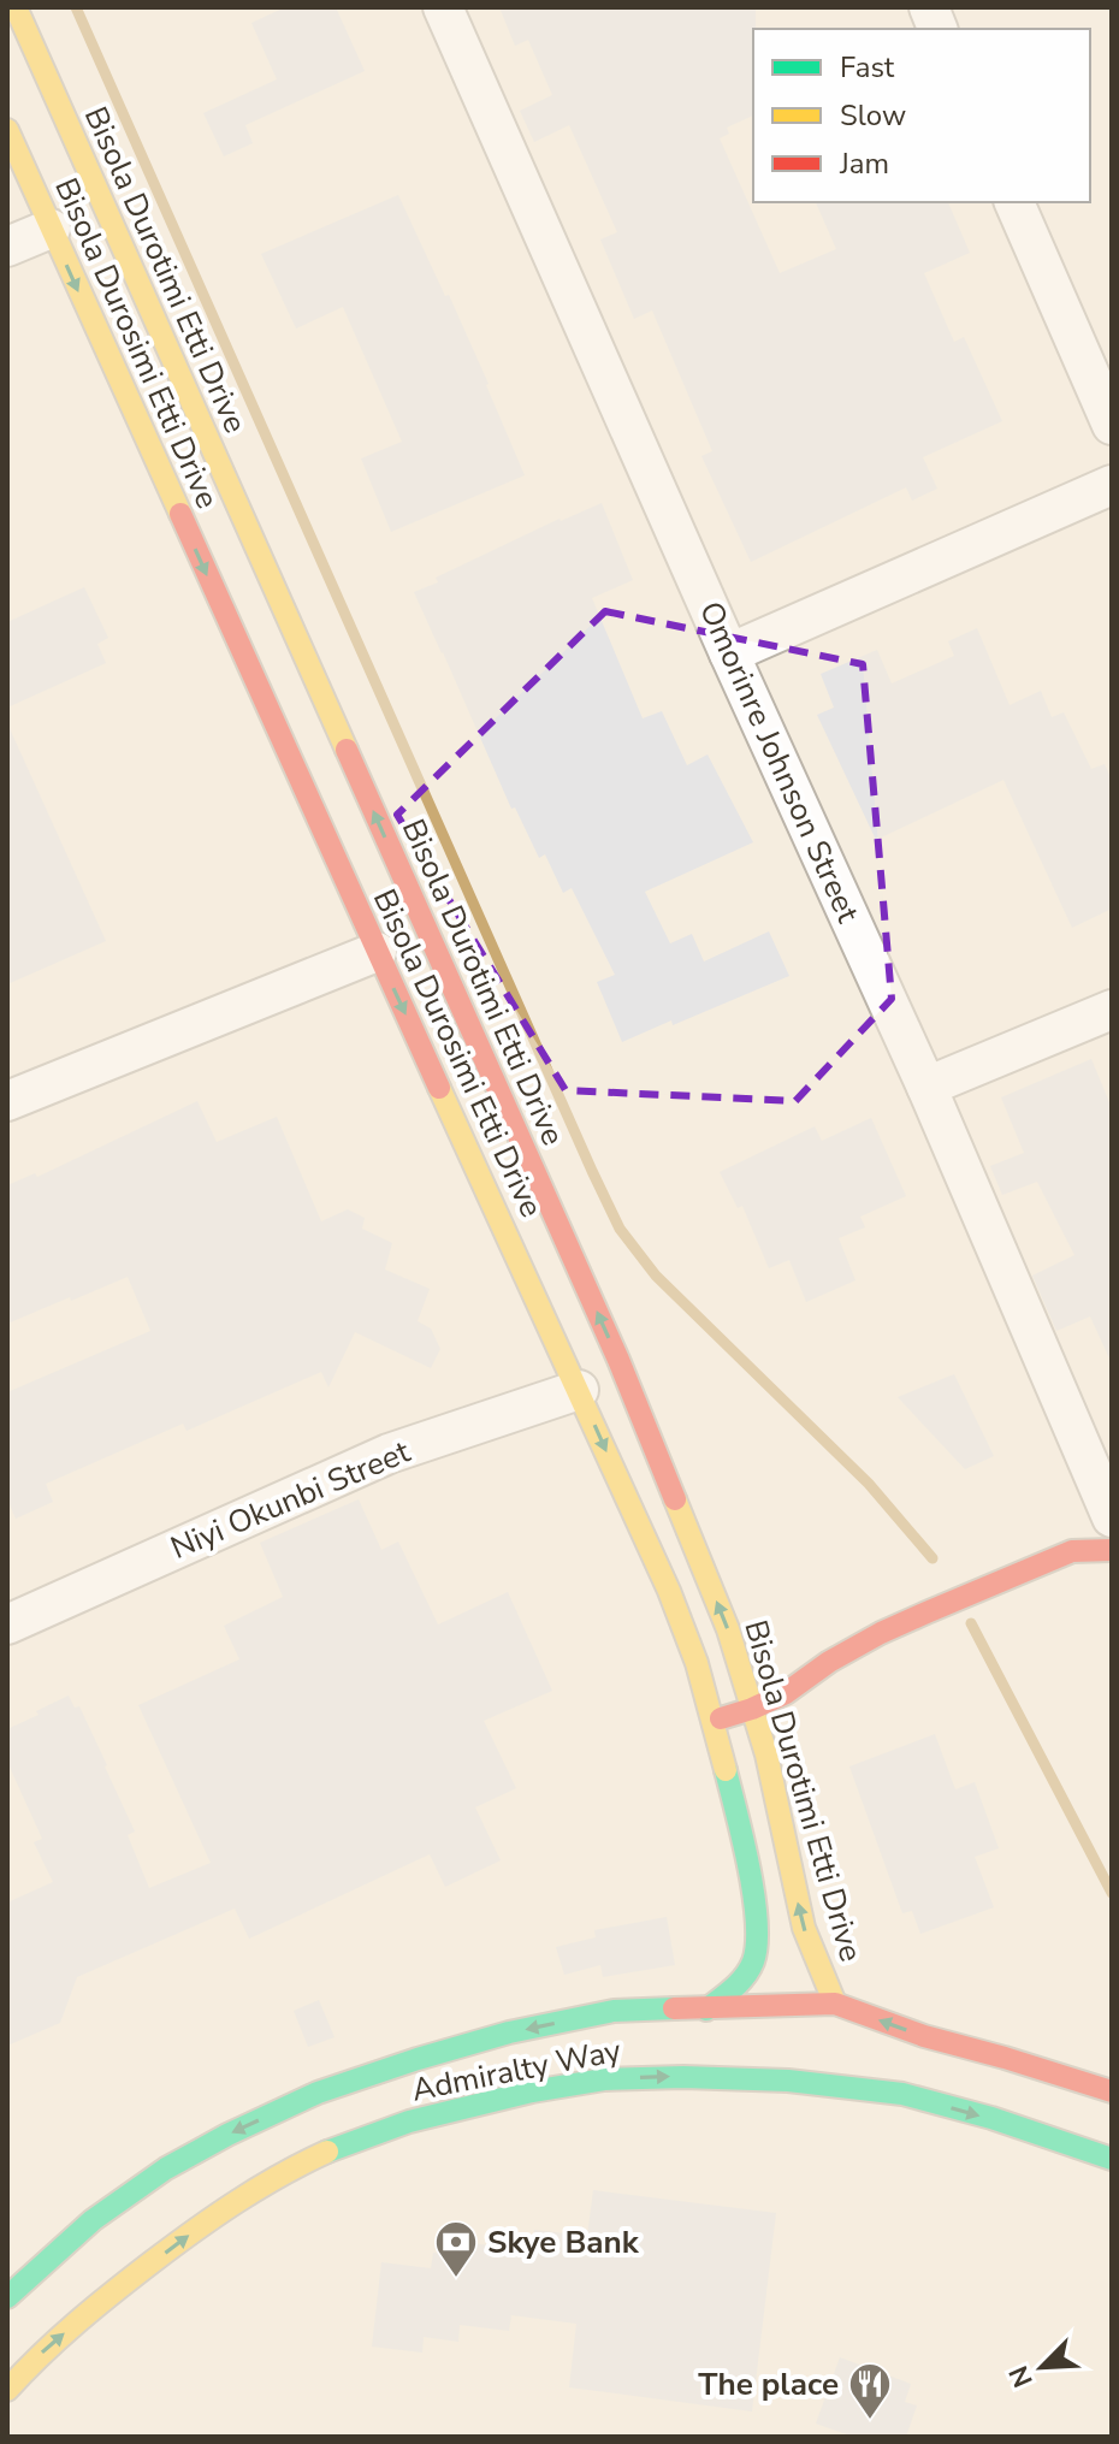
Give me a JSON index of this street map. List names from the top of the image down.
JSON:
{
  "streets": {
    "main road": ["Bisola Durotimi Etti Drive", "Bisola Durosimi Etti Drive", "Admiralty Way"],
    "street": ["Omorinre Johnson Street", "Niyi Okunbi Street"]
  },
  "crossings": [
    ["Bisola Durotimi Etti Drive", "Admiralty Way"],
    ["Bisola Durosimi Etti Drive", "Niyi Okunbi Street"],
    ["Bisola Durosimi Etti Drive", "Admiralty Way"]
  ],
  "one_way": ["Bisola Durotimi Etti Drive", "Bisola Durosimi Etti Drive"],
  "places": {
    "bank": ["Skye Bank"],
    "restaurant": ["The place"]
  },
  "legend": ["Fast", "Slow", "Jam"],
  "north": "bottom left"
}
